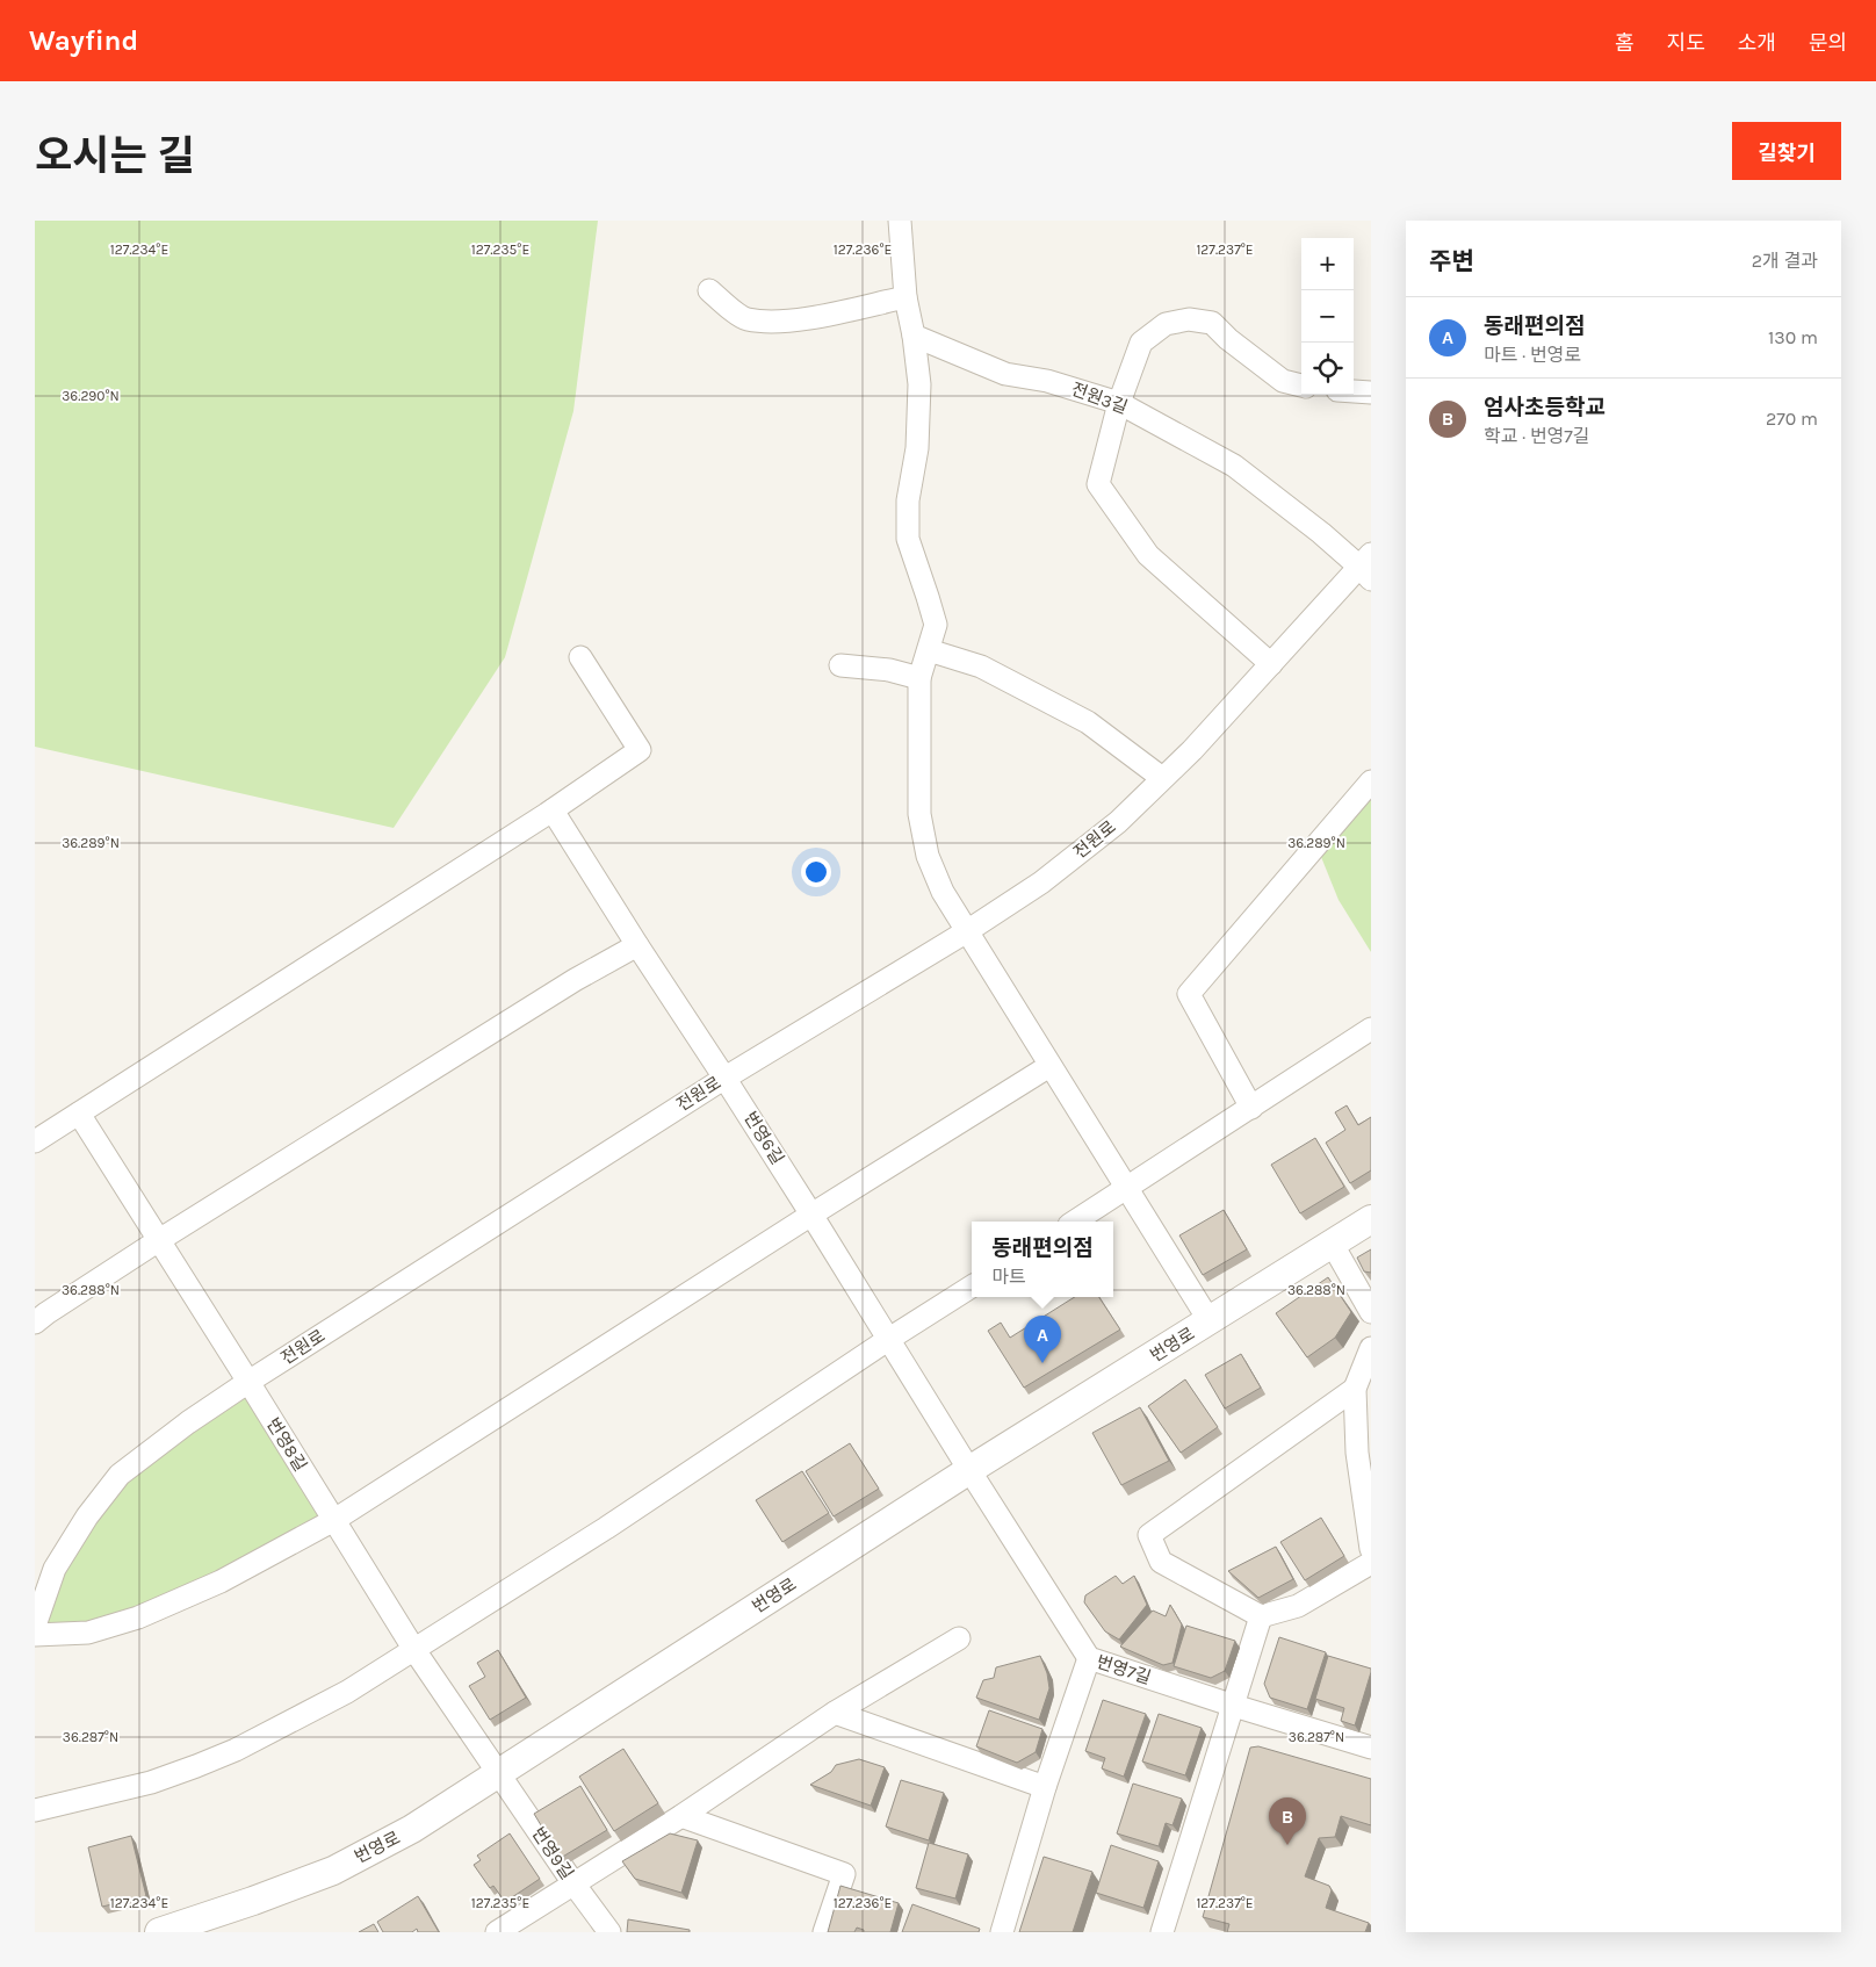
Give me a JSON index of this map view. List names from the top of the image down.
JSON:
{
  "streets": {
    "street": [
      "전원3길",
      "전원로",
      "번영6길",
      "번영로",
      "번영8길",
      "번영7길",
      "번영9길"
    ]
  },
  "crossings": [
    ["전원3길", "전원로"],
    ["전원로", "번영6길"],
    ["전원로", "번영8길"],
    ["번영6길", "번영로"],
    ["번영6길", "번영7길"],
    ["번영로", "번영8길"],
    ["번영로", "번영7길"],
    ["번영로", "번영9길"],
    ["번영8길", "번영9길"]
  ],
  "page": {
    "header": "Wayfind",
    "nav": [
      "홈",
      "지도",
      "소개",
      "문의"
    ],
    "title": "오시는 길",
    "buttons": "길찾기",
    "heading": ["주변", "2개 결과"],
    "map_buttons": ["+", "−"],
    "list": [
      {
        "mark": "A",
        "name": "동래편의점",
        "note": "마트 · 번영로",
        "value": "130 m"
      },
      {
        "mark": "B",
        "name": "엄사초등학교",
        "note": "학교 · 번영7길",
        "value": "270 m"
      }
    ],
    "popup": ["동래편의점", "마트"],
    "pins": ["A", "B"]
  },
  "coordinates": [
    "127.234°E",
    "127.235°E",
    "127.236°E",
    "127.237°E",
    "36.290°N",
    "36.289°N",
    "36.288°N",
    "36.287°N"
  ]
}
